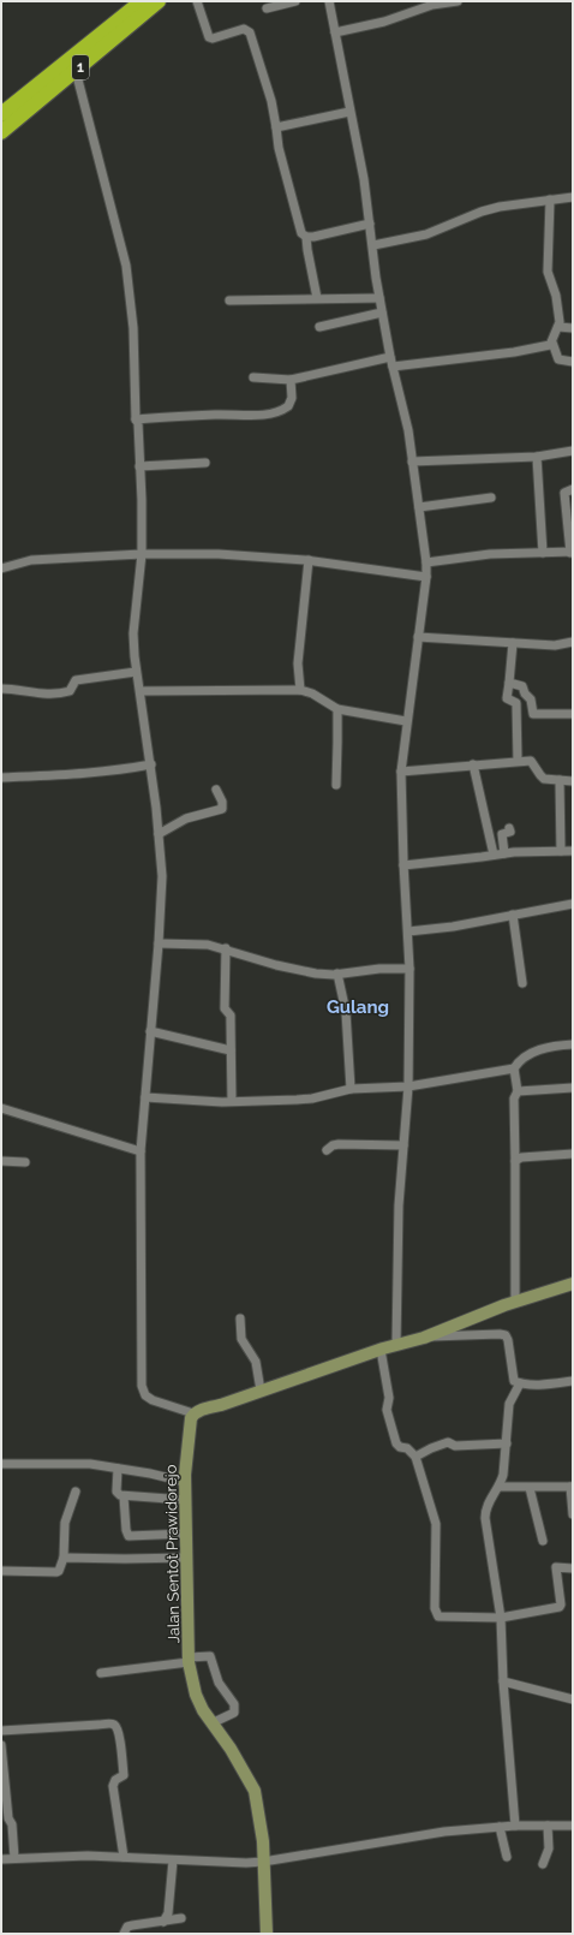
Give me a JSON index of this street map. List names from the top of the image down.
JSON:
{
  "streets": {
    "highway": ["1"],
    "main road": ["Jalan Sentot Prawidorejo"]
  },
  "districts": ["Gulang"]
}
